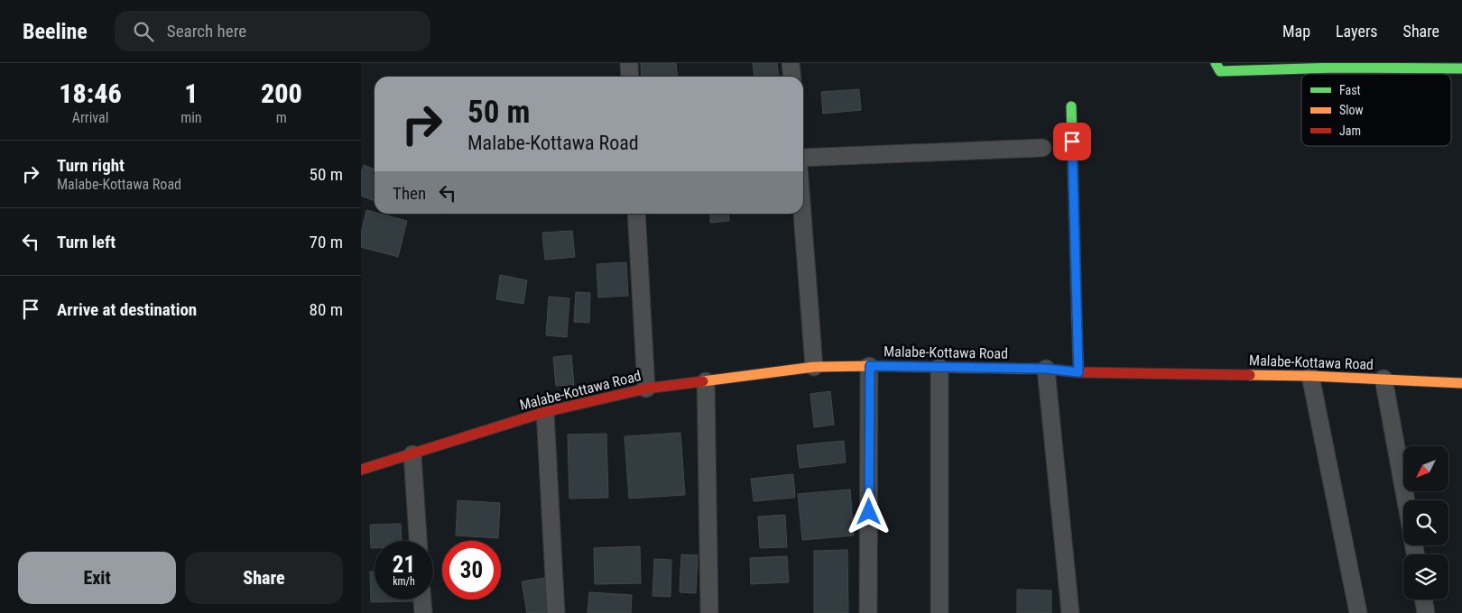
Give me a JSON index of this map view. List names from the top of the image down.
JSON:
{
  "streets": {
    "main road": ["Malabe-Kottawa Road"]
  },
  "legend": ["Fast", "Slow", "Jam"],
  "north": "bottom left",
  "page": {
    "header": "Beeline",
    "search": "Search here",
    "nav": ["Map", "Layers", "Share"],
    "eta": [
      "18:46",
      "Arrival",
      "1",
      "min",
      "200",
      "m"
    ],
    "turn": ["50 m", "Malabe-Kottawa Road"],
    "list": [
      {
        "name": "Turn right",
        "note": "Malabe-Kottawa Road",
        "value": "50 m"
      },
      {
        "name": "Turn left",
        "value": "70 m"
      },
      {
        "name": "Arrive at destination",
        "value": "80 m"
      }
    ],
    "then": "Then",
    "speed": "21 km/h",
    "limit": "30",
    "buttons": ["Exit", "Share"]
  }
}
